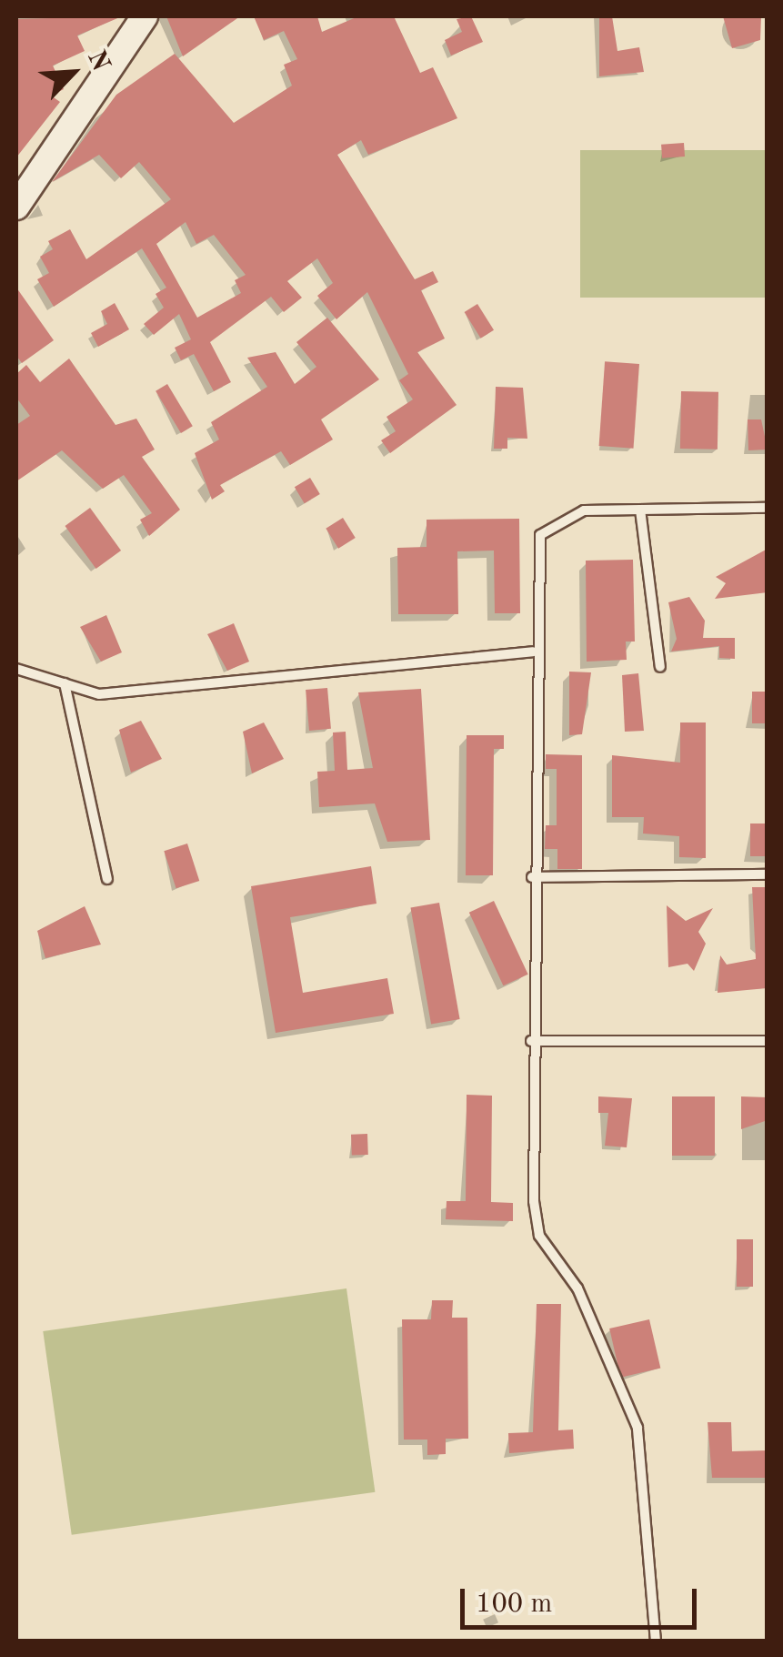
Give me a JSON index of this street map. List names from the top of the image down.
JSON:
{
  "scale_bar": "100 m",
  "north": "top right"
}
